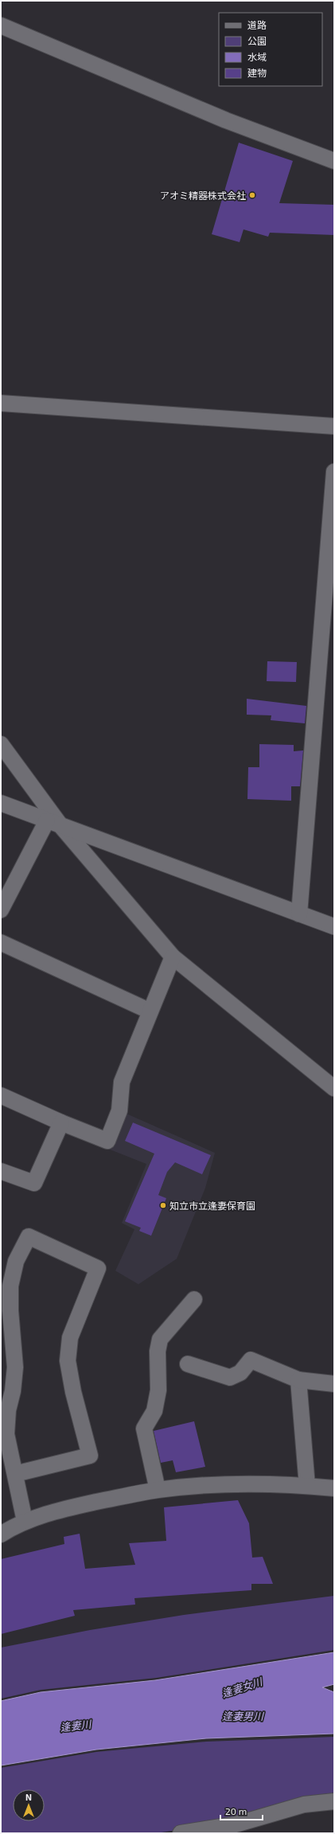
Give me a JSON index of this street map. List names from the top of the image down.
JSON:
{
  "water": ["逢妻女川", "逢妻男川", "逢妻川"],
  "places": ["アオミ精器株式会社", "知立市立逢妻保育園"],
  "legend": [
    "道路",
    "公園",
    "水域",
    "建物"
  ],
  "scale_bar": "20 m",
  "north": "top"
}
